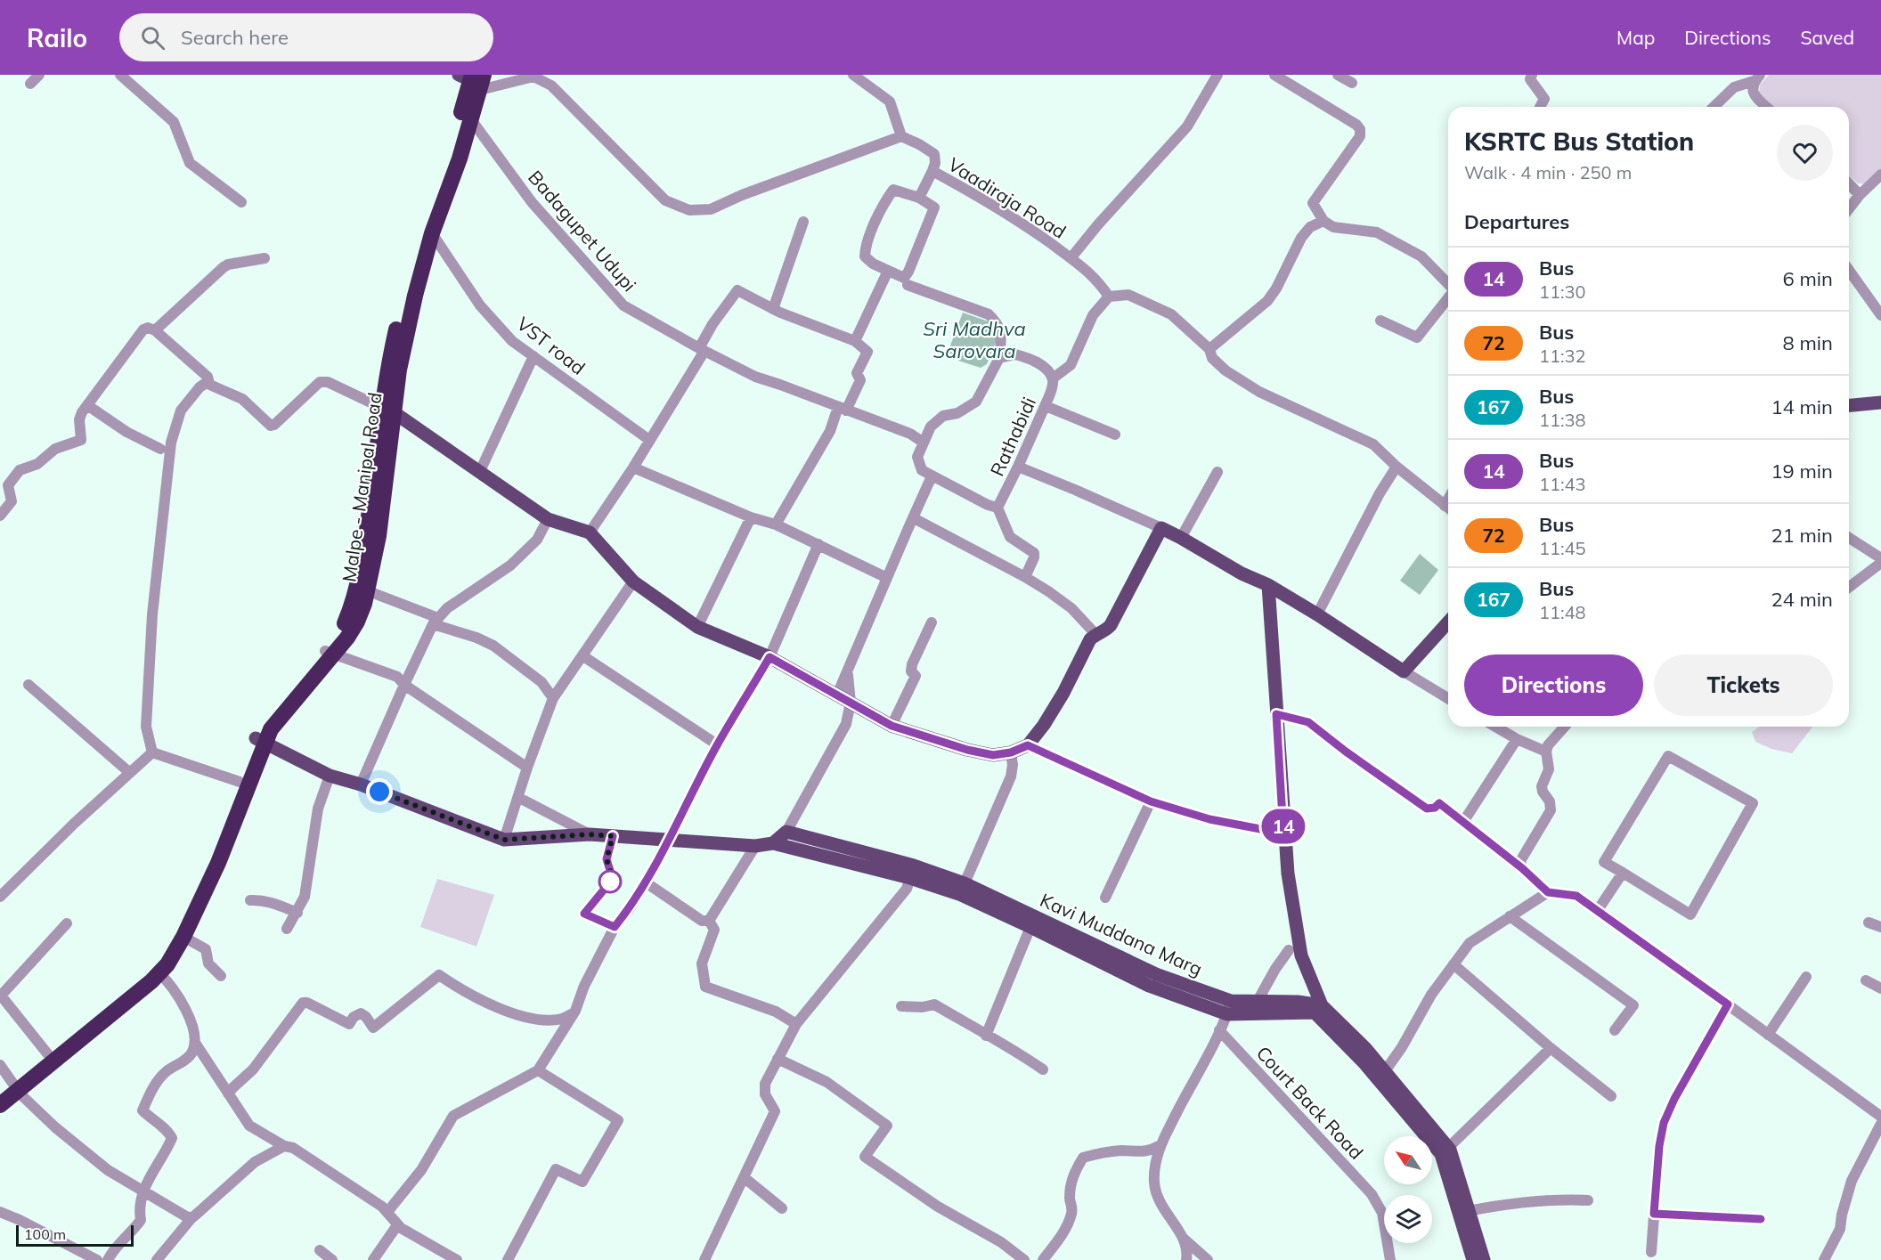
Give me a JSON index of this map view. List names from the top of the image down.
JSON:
{
  "streets": {
    "highway": ["Malpe - Manipal Road"],
    "main road": ["Kavi Muddana Marg"],
    "street": [
      "Vaadiraja Road",
      "Badagupet Udupi",
      "VST road",
      "Rathabidi",
      "Court Back Road"
    ]
  },
  "crossings": [
    ["Badagupet Udupi", "Malpe - Manipal Road"],
    ["VST road", "Malpe - Manipal Road"]
  ],
  "water": ["Sri Madhva Sarovara"],
  "lines": ["bus line 14"],
  "scale_bar": "100 m",
  "north": "top left",
  "page": {
    "header": "Railo",
    "search": "Search here",
    "nav": ["Map", "Directions", "Saved"],
    "on_map": "14",
    "heading": [
      ["KSRTC Bus Station", "Walk · 4 min · 250 m"],
      "Departures"
    ],
    "list": [
      {
        "mark": "14",
        "name": "Bus",
        "note": "11:30",
        "value": "6 min"
      },
      {
        "mark": "72",
        "name": "Bus",
        "note": "11:32",
        "value": "8 min"
      },
      {
        "mark": "167",
        "name": "Bus",
        "note": "11:38",
        "value": "14 min"
      },
      {
        "mark": "14",
        "name": "Bus",
        "note": "11:43",
        "value": "19 min"
      },
      {
        "mark": "72",
        "name": "Bus",
        "note": "11:45",
        "value": "21 min"
      },
      {
        "mark": "167",
        "name": "Bus",
        "note": "11:48",
        "value": "24 min"
      }
    ],
    "buttons": ["Directions", "Tickets"],
    "scale": "100 m"
  }
}
